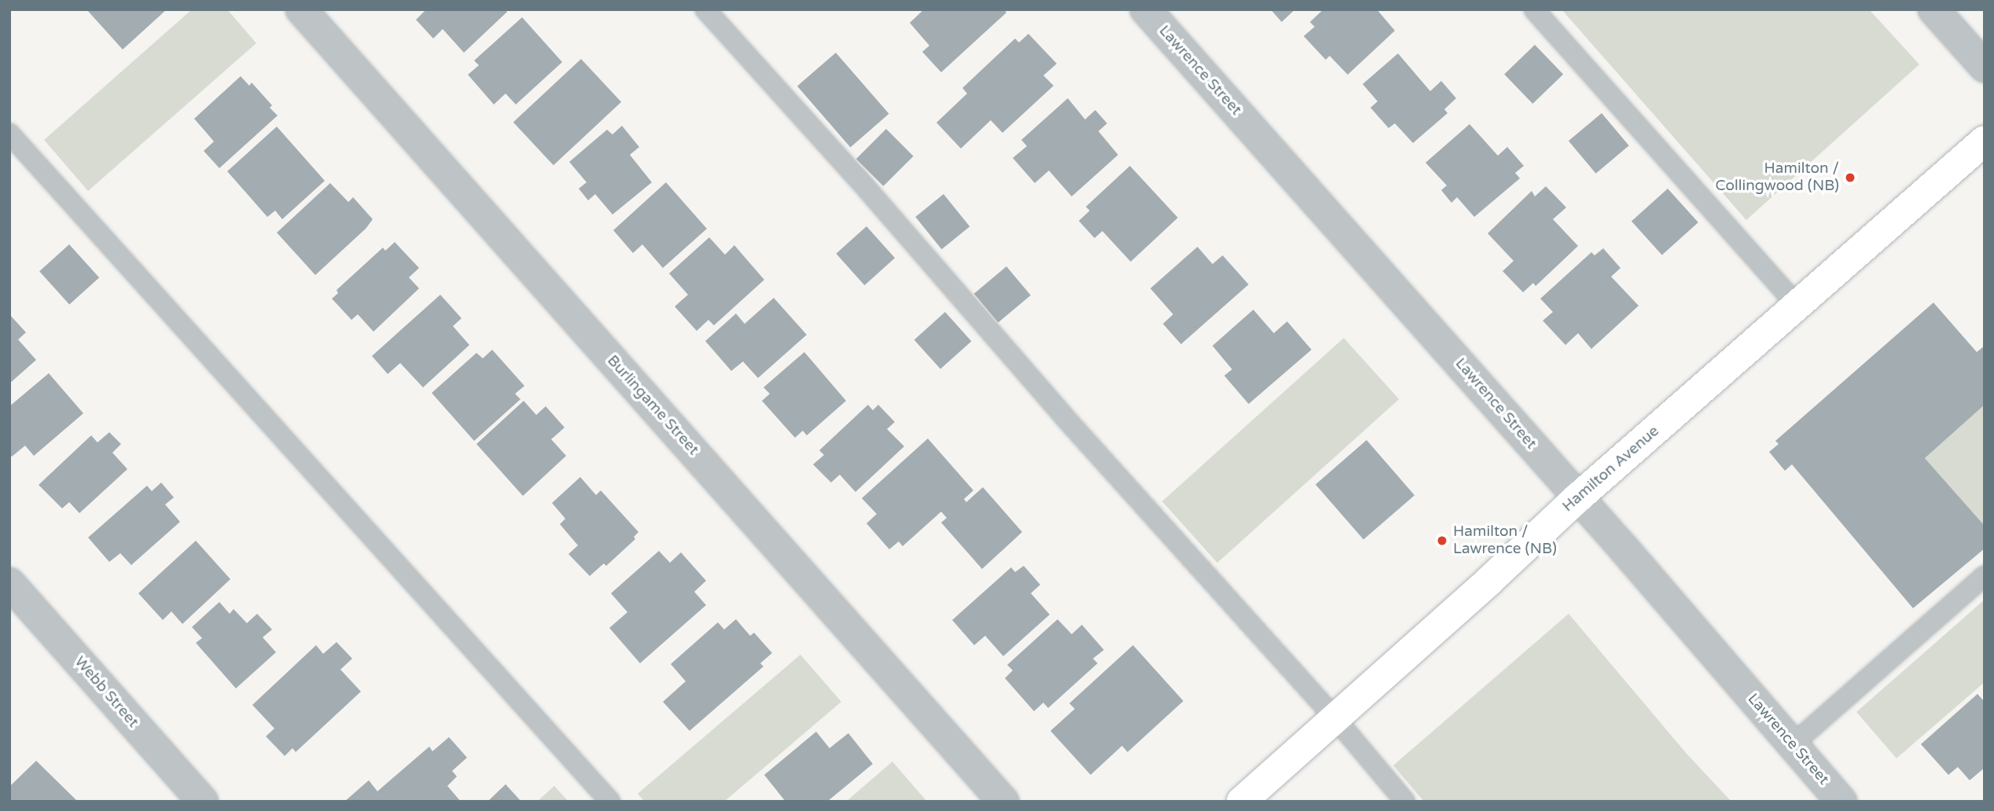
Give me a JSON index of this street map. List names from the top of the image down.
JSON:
{
  "streets": {
    "main road": ["Hamilton Avenue"],
    "street": ["Lawrence Street", "Burlingame Street", "Webb Street"]
  },
  "crossings": [
    ["Lawrence Street", "Hamilton Avenue"]
  ],
  "places": ["Hamilton / Collingwood (NB)", "Hamilton / Lawrence (NB)"]
}
